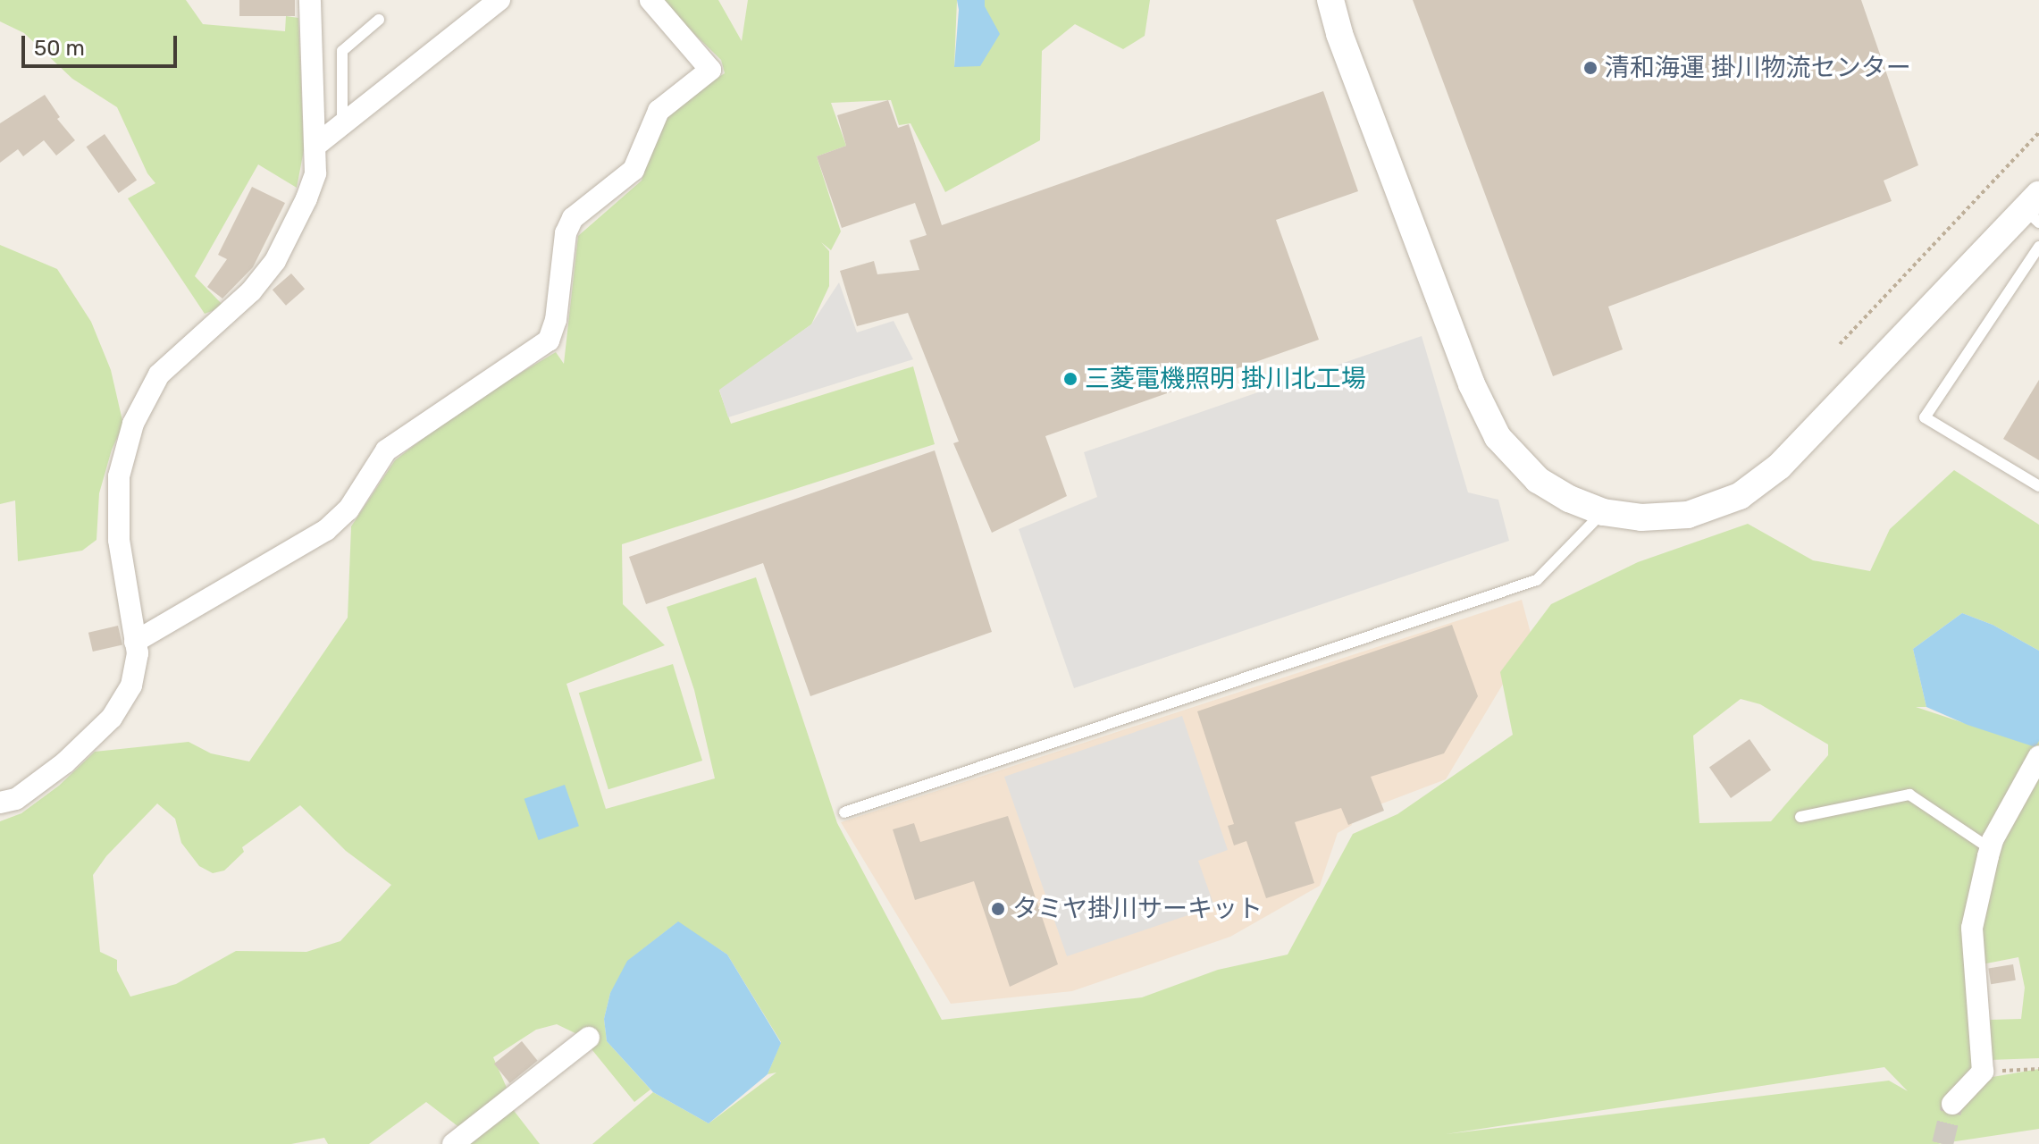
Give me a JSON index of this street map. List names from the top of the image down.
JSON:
{
  "places": ["清和海運 掛川物流センター", "三菱電機照明 掛川北工場", "タミヤ掛川サーキット"],
  "scale_bar": "50 m"
}
